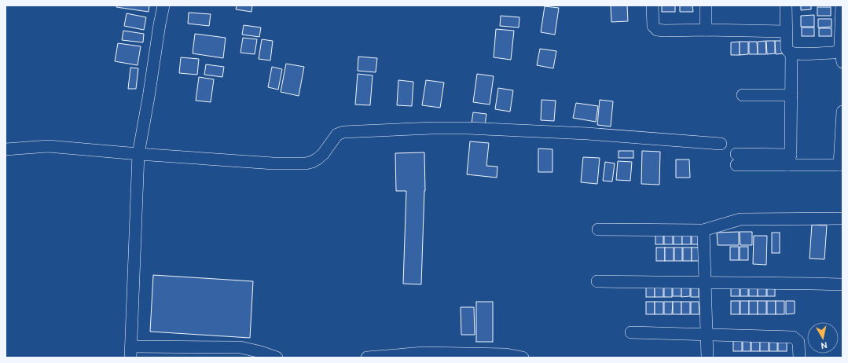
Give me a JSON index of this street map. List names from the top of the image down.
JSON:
{
  "north": "bottom"
}
